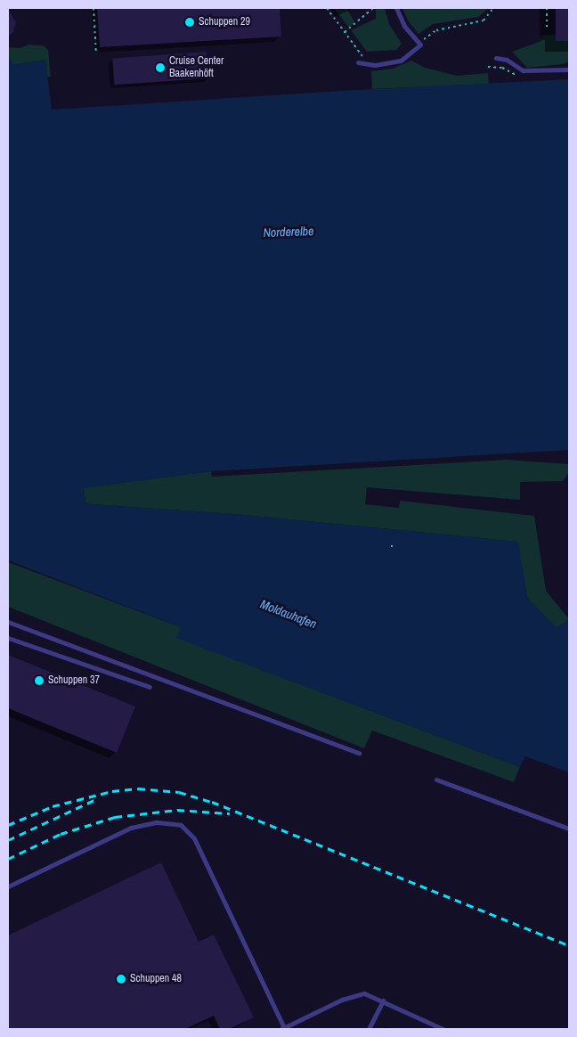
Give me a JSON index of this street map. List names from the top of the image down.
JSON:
{
  "water": ["Norderelbe", "Moldauhafen"],
  "places": [
    "Schuppen 29",
    "Cruise Center Baakenhöft",
    "Schuppen 37",
    "Schuppen 48"
  ]
}
